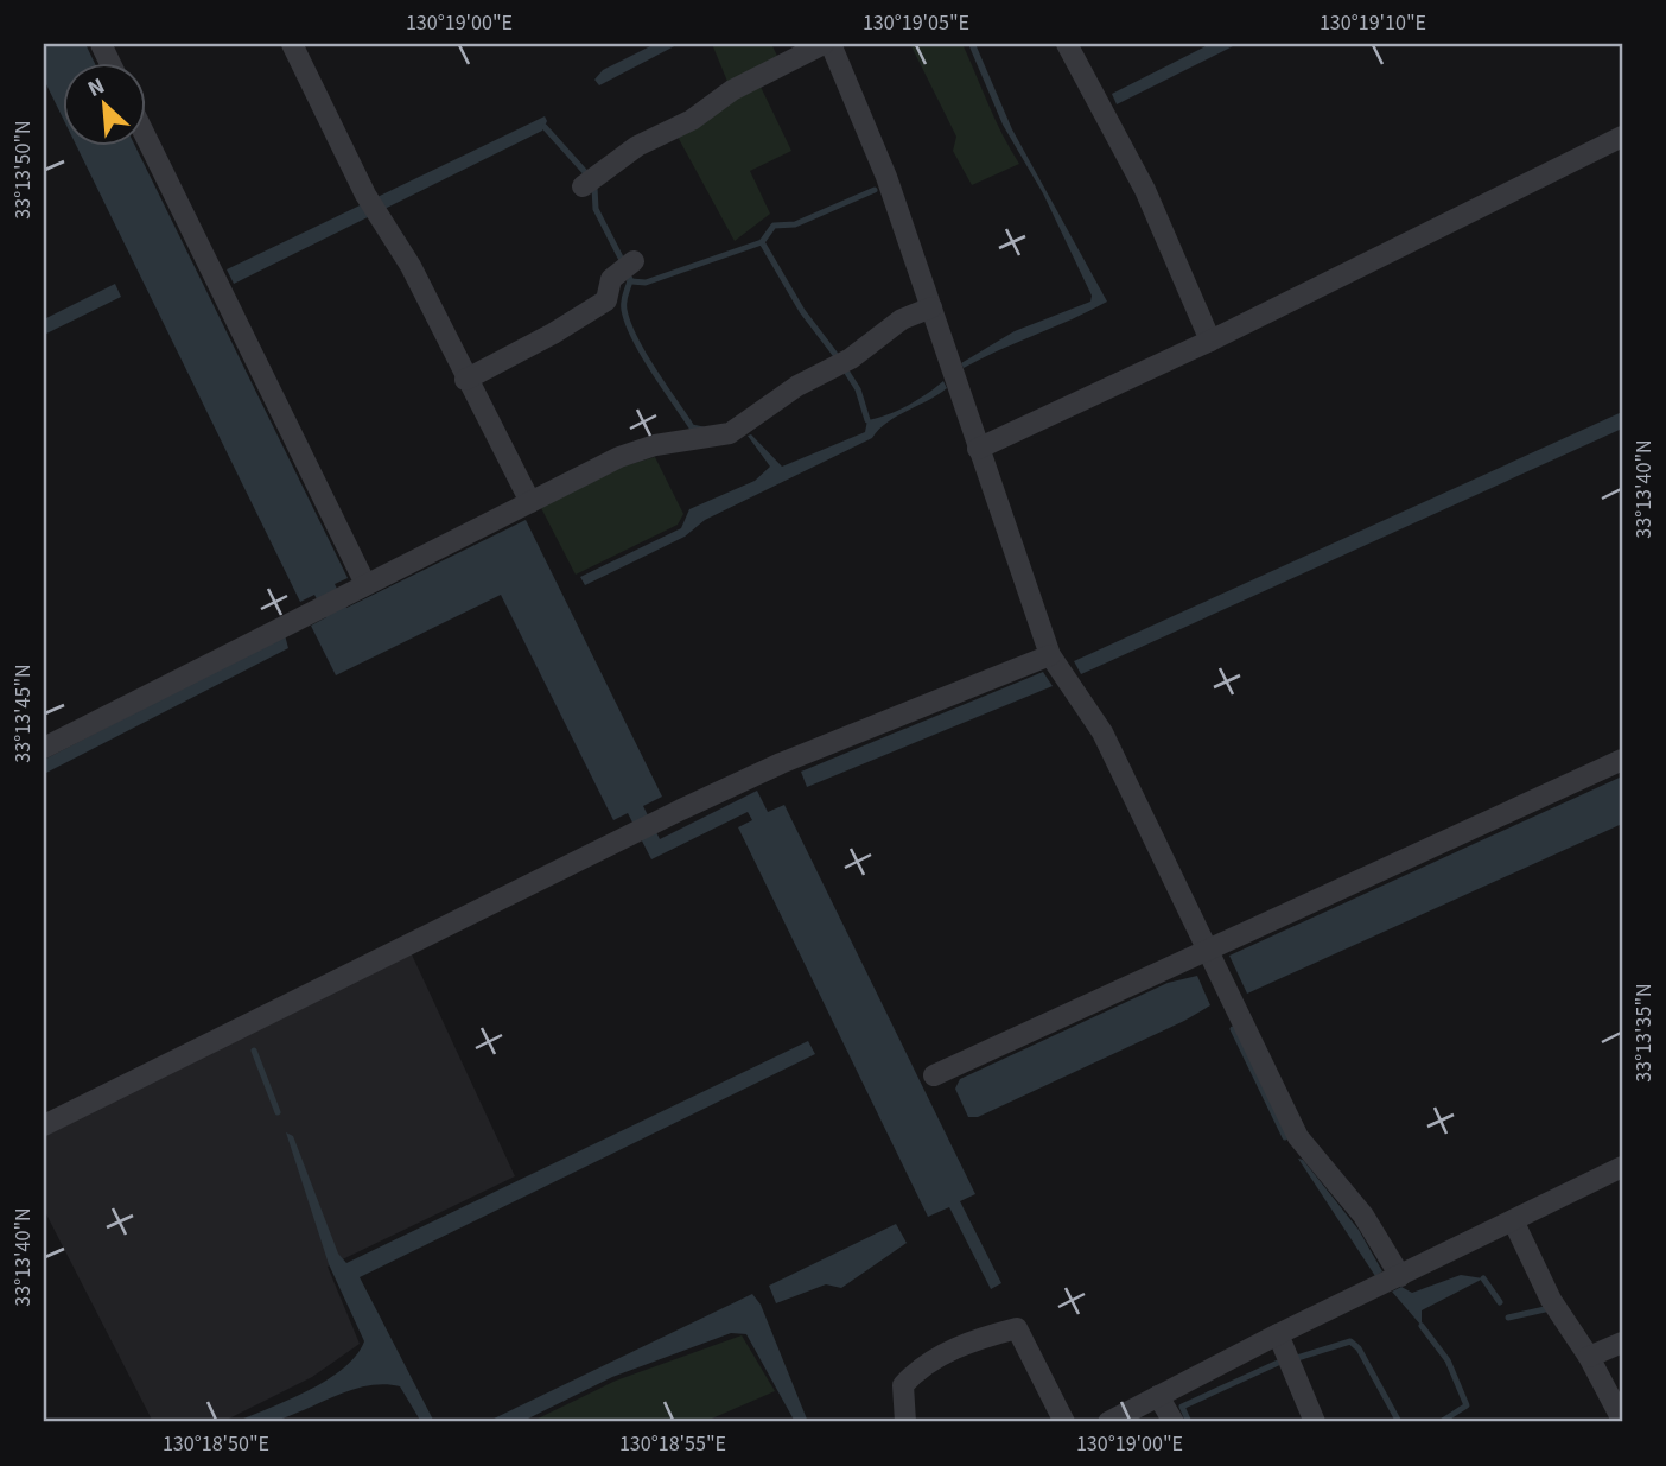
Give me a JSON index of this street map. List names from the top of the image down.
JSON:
{
  "north": "top left",
  "coordinates": [
    "130°19'00\"E",
    "130°19'05\"E",
    "130°19'10\"E",
    "33°13'50\"N",
    "33°13'40\"N",
    "33°13'45\"N",
    "33°13'35\"N",
    "130°18'50\"E",
    "130°18'55\"E"
  ]
}
